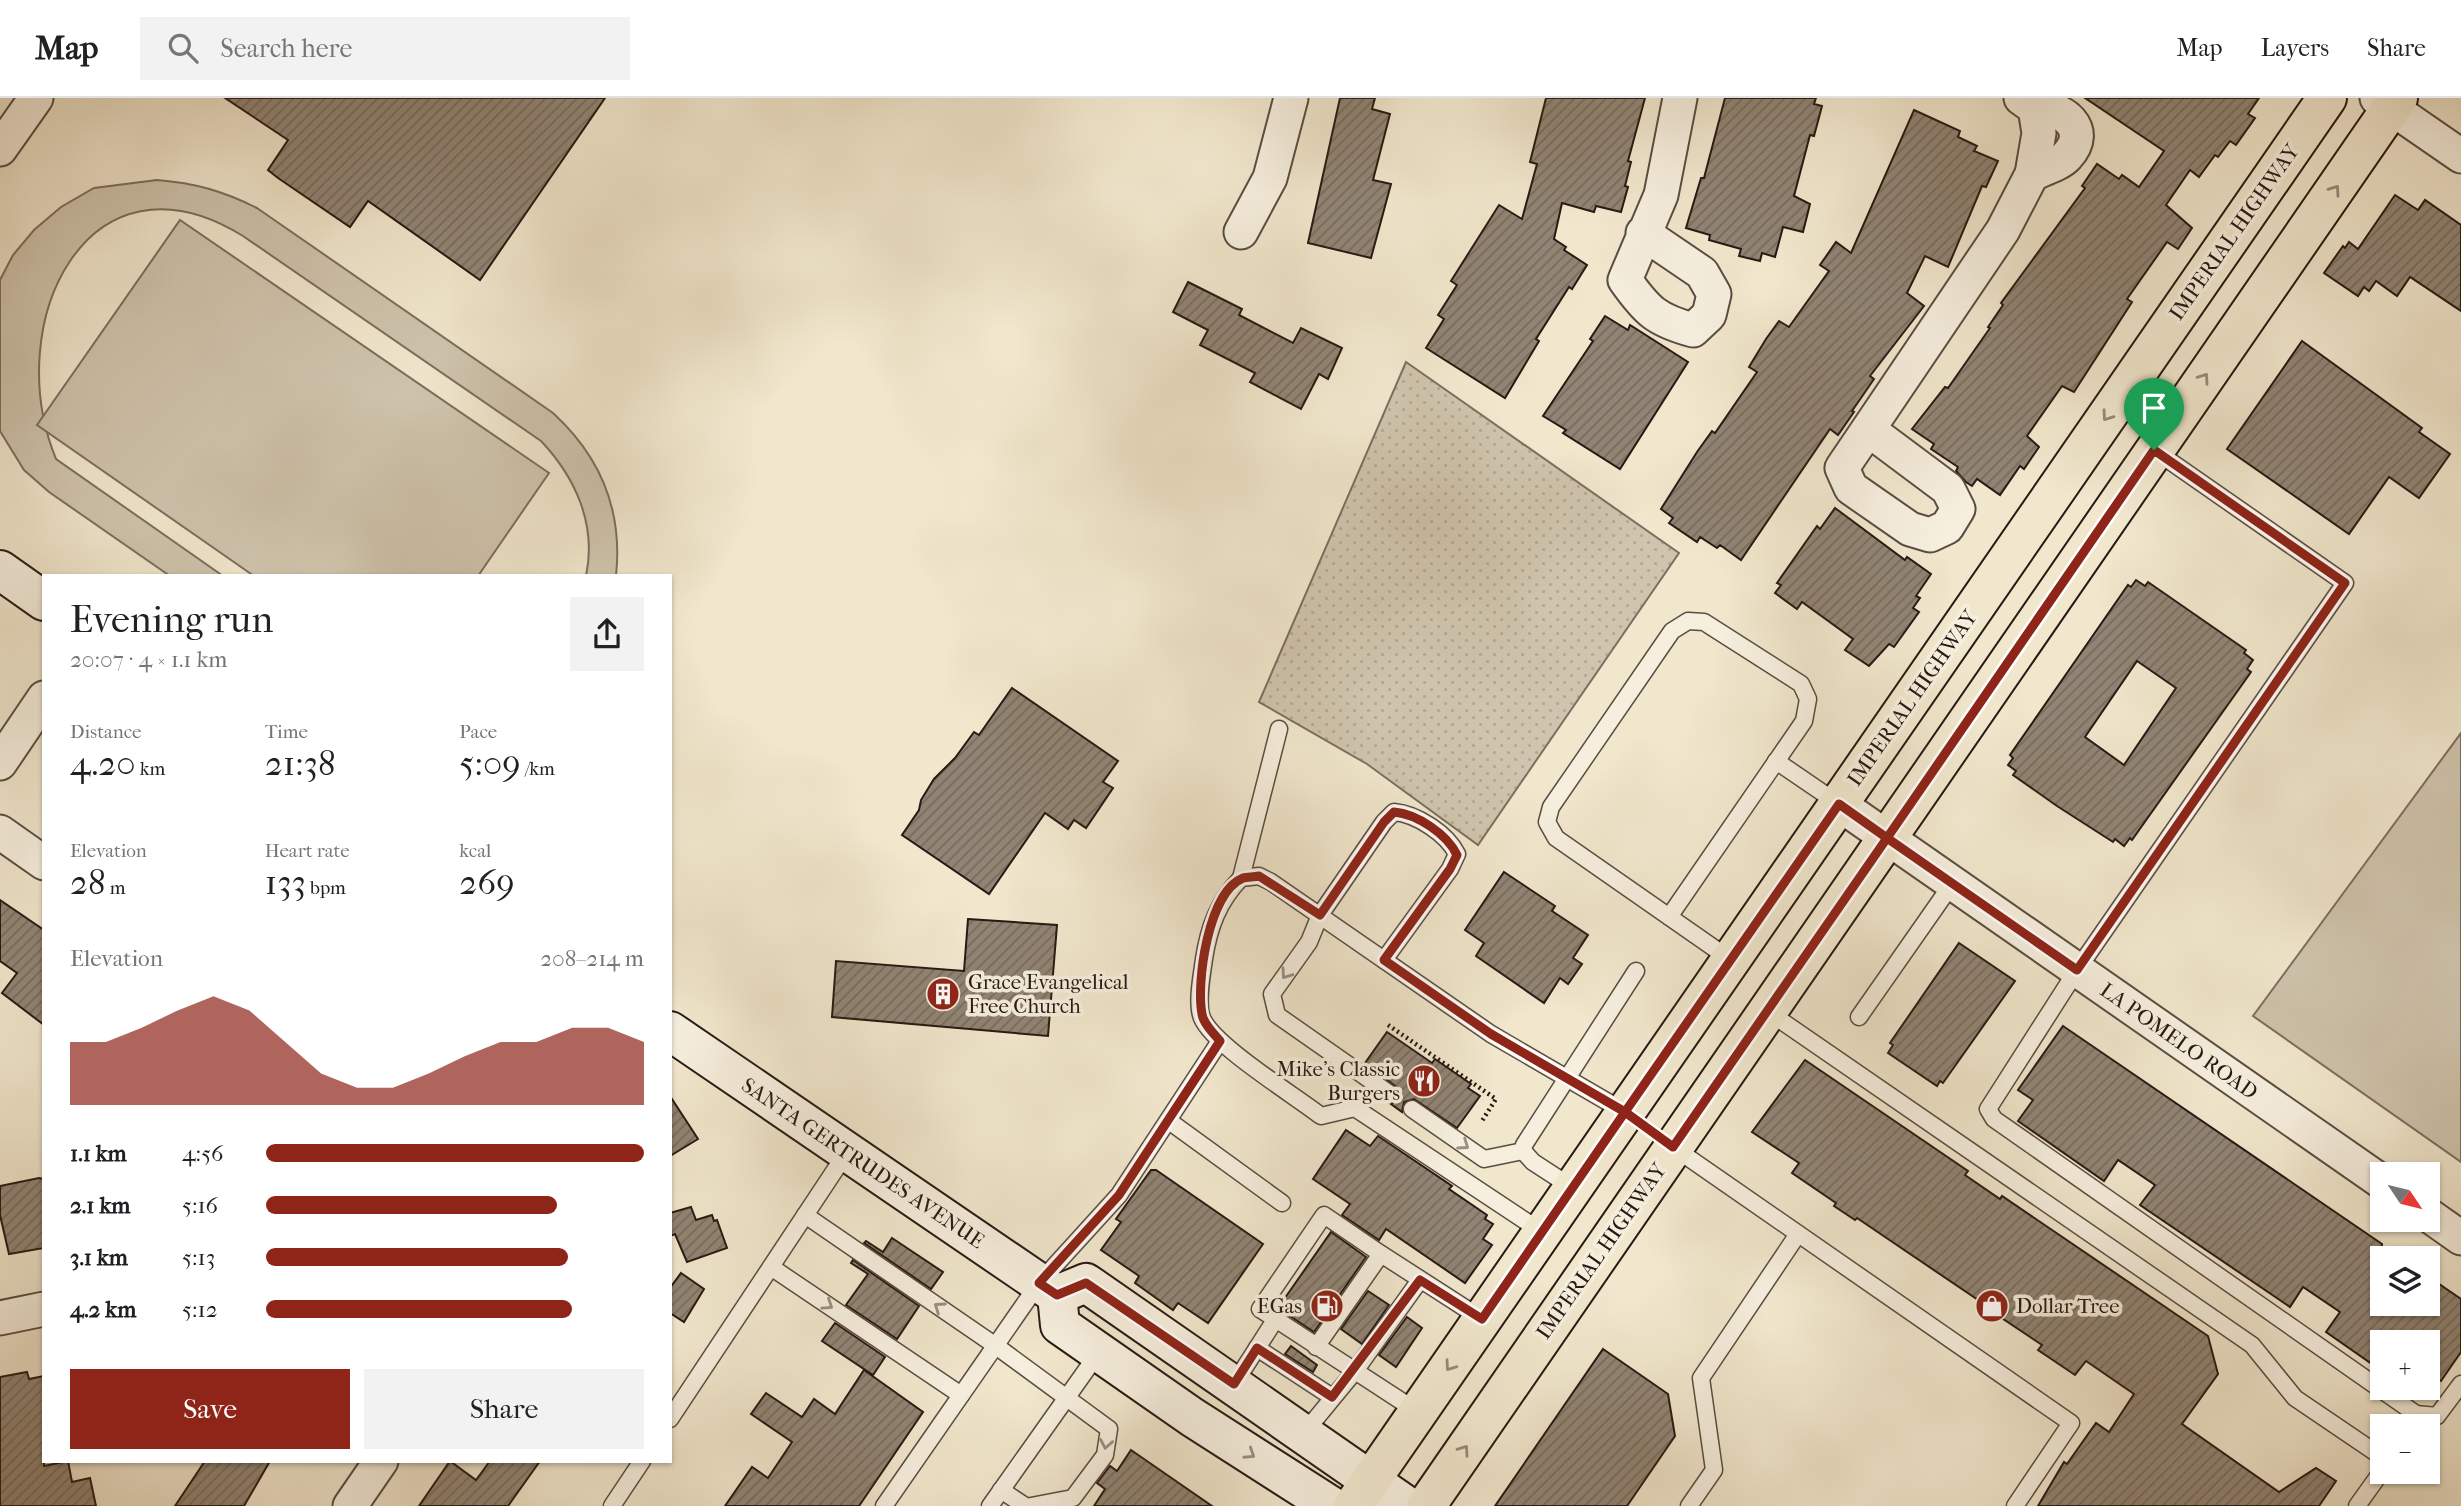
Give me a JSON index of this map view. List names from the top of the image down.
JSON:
{
  "streets": {
    "main road": ["IMPERIAL HIGHWAY", "SANTA GERTRUDES AVENUE"],
    "street": ["LA POMELO ROAD"]
  },
  "crossings": [
    ["IMPERIAL HIGHWAY", "LA POMELO ROAD"]
  ],
  "places": {
    "building": ["Grace Evangelical Free Church"],
    "restaurant": ["Mike's Classic Burgers"],
    "fuel station": ["EGas"],
    "shop": ["Dollar Tree"]
  },
  "north": "bottom right",
  "page": {
    "header": "Map",
    "search": "Search here",
    "nav": ["Map", "Layers", "Share"],
    "heading": ["Evening run", "20:07 · 4 × 1.1 km"],
    "stats": [
      ["Distance", "4.20 km"],
      ["Time", "21:38"],
      ["Pace", "5:09 /km"],
      ["Elevation", "28 m"],
      ["Heart rate", "133 bpm"],
      ["kcal", "269"]
    ],
    "chart": ["Elevation", "208–214 m"],
    "list": [
      {
        "name": "1.1 km",
        "note": "4:56"
      },
      {
        "name": "2.1 km",
        "note": "5:16"
      },
      {
        "name": "3.1 km",
        "note": "5:13"
      },
      {
        "name": "4.2 km",
        "note": "5:12"
      }
    ],
    "map_buttons": ["+", "−"],
    "buttons": ["Save", "Share"]
  }
}
